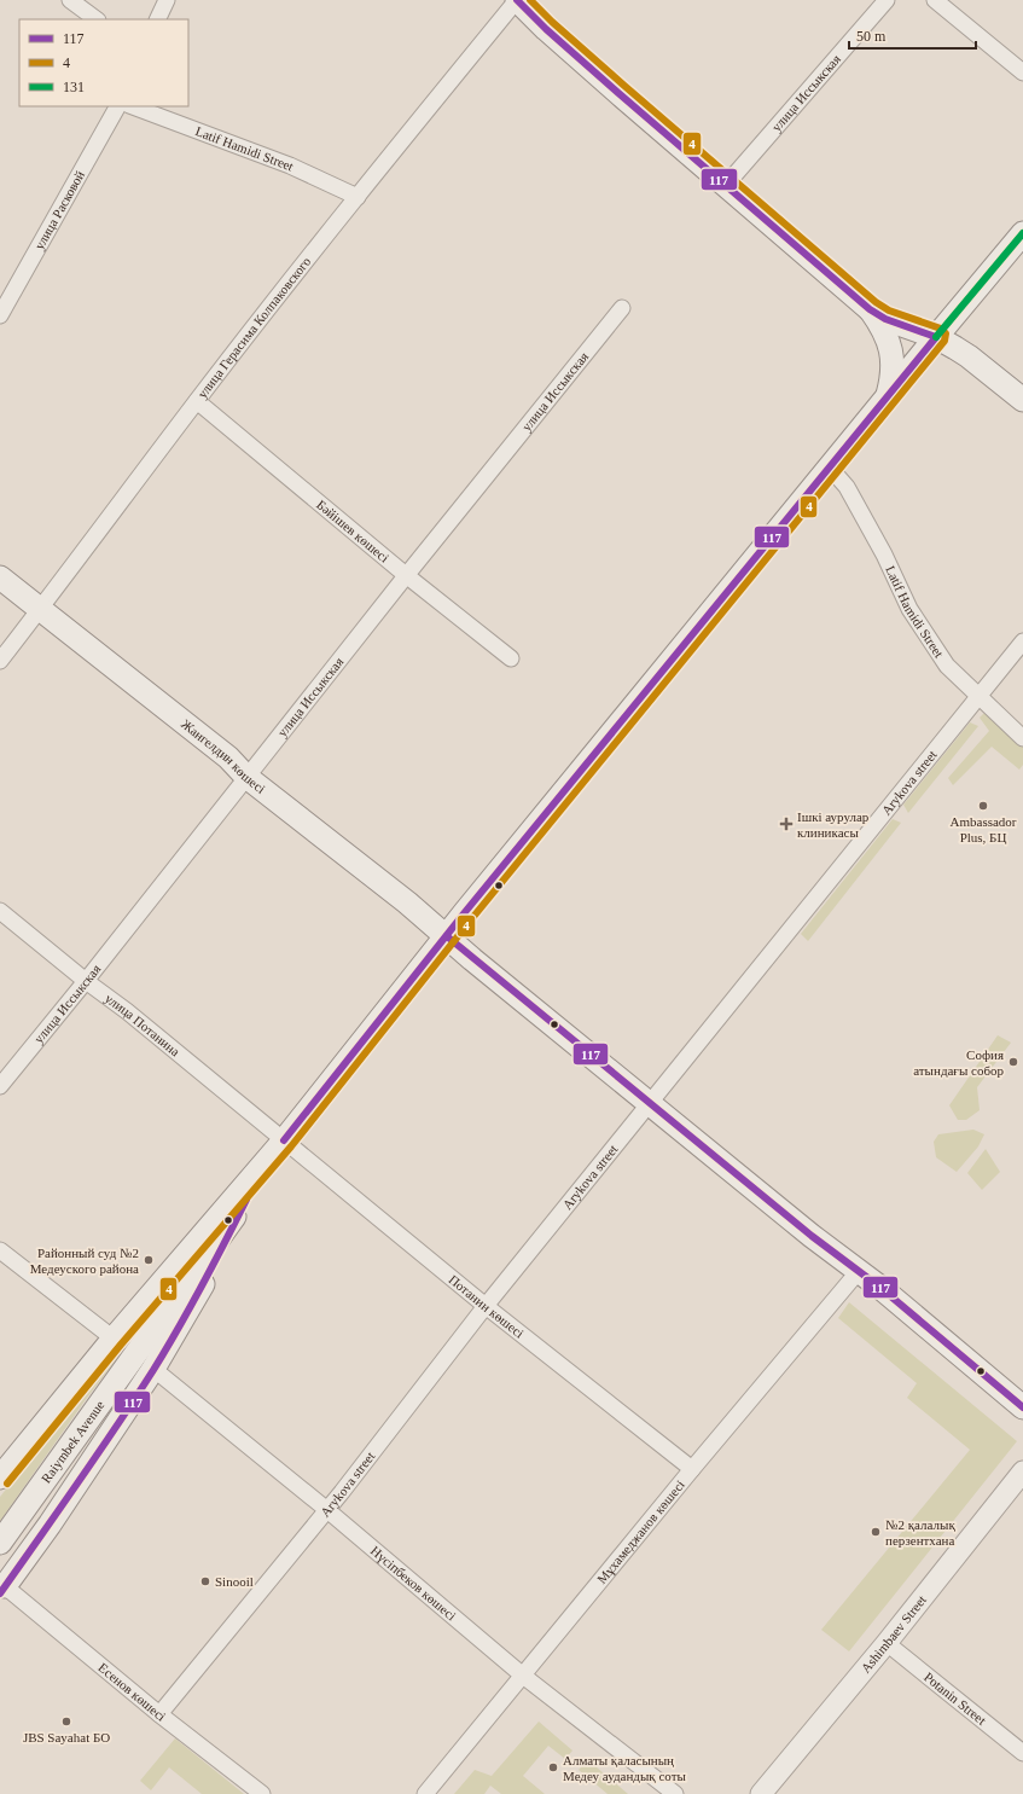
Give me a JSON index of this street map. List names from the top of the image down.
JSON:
{
  "streets": {
    "main road": ["Жангелдин көшесі", "Raiymbek Avenue"],
    "street": [
      "улица Иссыкская",
      "Latif Hamidi Street",
      "улица Расковой",
      "улица Герасима Колпаковского",
      "Бәйішев көшесі",
      "Arykova street",
      "улица Потанина",
      "Потанин көшесі",
      "Мұхамеджанов көшесі",
      "Нүсіпбеков көшесі",
      "Ashimbaev Street",
      "Есенов көшесі",
      "Potanin Street"
    ]
  },
  "crossings": [
    ["улица Иссыкская", "Бәйішев көшесі"],
    ["улица Иссыкская", "Жангелдин көшесі"],
    ["улица Иссыкская", "улица Потанина"],
    ["Latif Hamidi Street", "улица Герасима Колпаковского"],
    ["Latif Hamidi Street", "Arykova street"],
    ["Latif Hamidi Street", "Raiymbek Avenue"],
    ["улица Герасима Колпаковского", "Бәйішев көшесі"],
    ["улица Герасима Колпаковского", "Жангелдин көшесі"],
    ["Жангелдин көшесі", "Arykova street"],
    ["Жангелдин көшесі", "Raiymbek Avenue"],
    ["Жангелдин көшесі", "Мұхамеджанов көшесі"],
    ["Arykova street", "Потанин көшесі"],
    ["Arykova street", "Нүсіпбеков көшесі"],
    ["Arykova street", "Есенов көшесі"],
    ["улица Потанина", "Потанин көшесі"],
    ["улица Потанина", "Raiymbek Avenue"],
    ["Потанин көшесі", "Raiymbek Avenue"],
    ["Потанин көшесі", "Мұхамеджанов көшесі"],
    ["Raiymbek Avenue", "Нүсіпбеков көшесі"],
    ["Raiymbek Avenue", "Есенов көшесі"],
    ["Мұхамеджанов көшесі", "Нүсіпбеков көшесі"],
    ["Ashimbaev Street", "Potanin Street"]
  ],
  "places": {
    "other": [
      "Ambassador Plus, БЦ",
      "София атындағы собор",
      "Районный суд №2 Медеуского района",
      "№2 қалалық перзентхана",
      "Sinooil",
      "JBS Sayahat БО",
      "Алматы қаласының Медеу аудандық соты"
    ],
    "health": ["Ішкі аурулар клиникасы"]
  },
  "lines": ["transit line 117", "transit line 4", "transit line 131"],
  "legend": ["117", "4", "131"],
  "scale_bar": "50 m"
}
